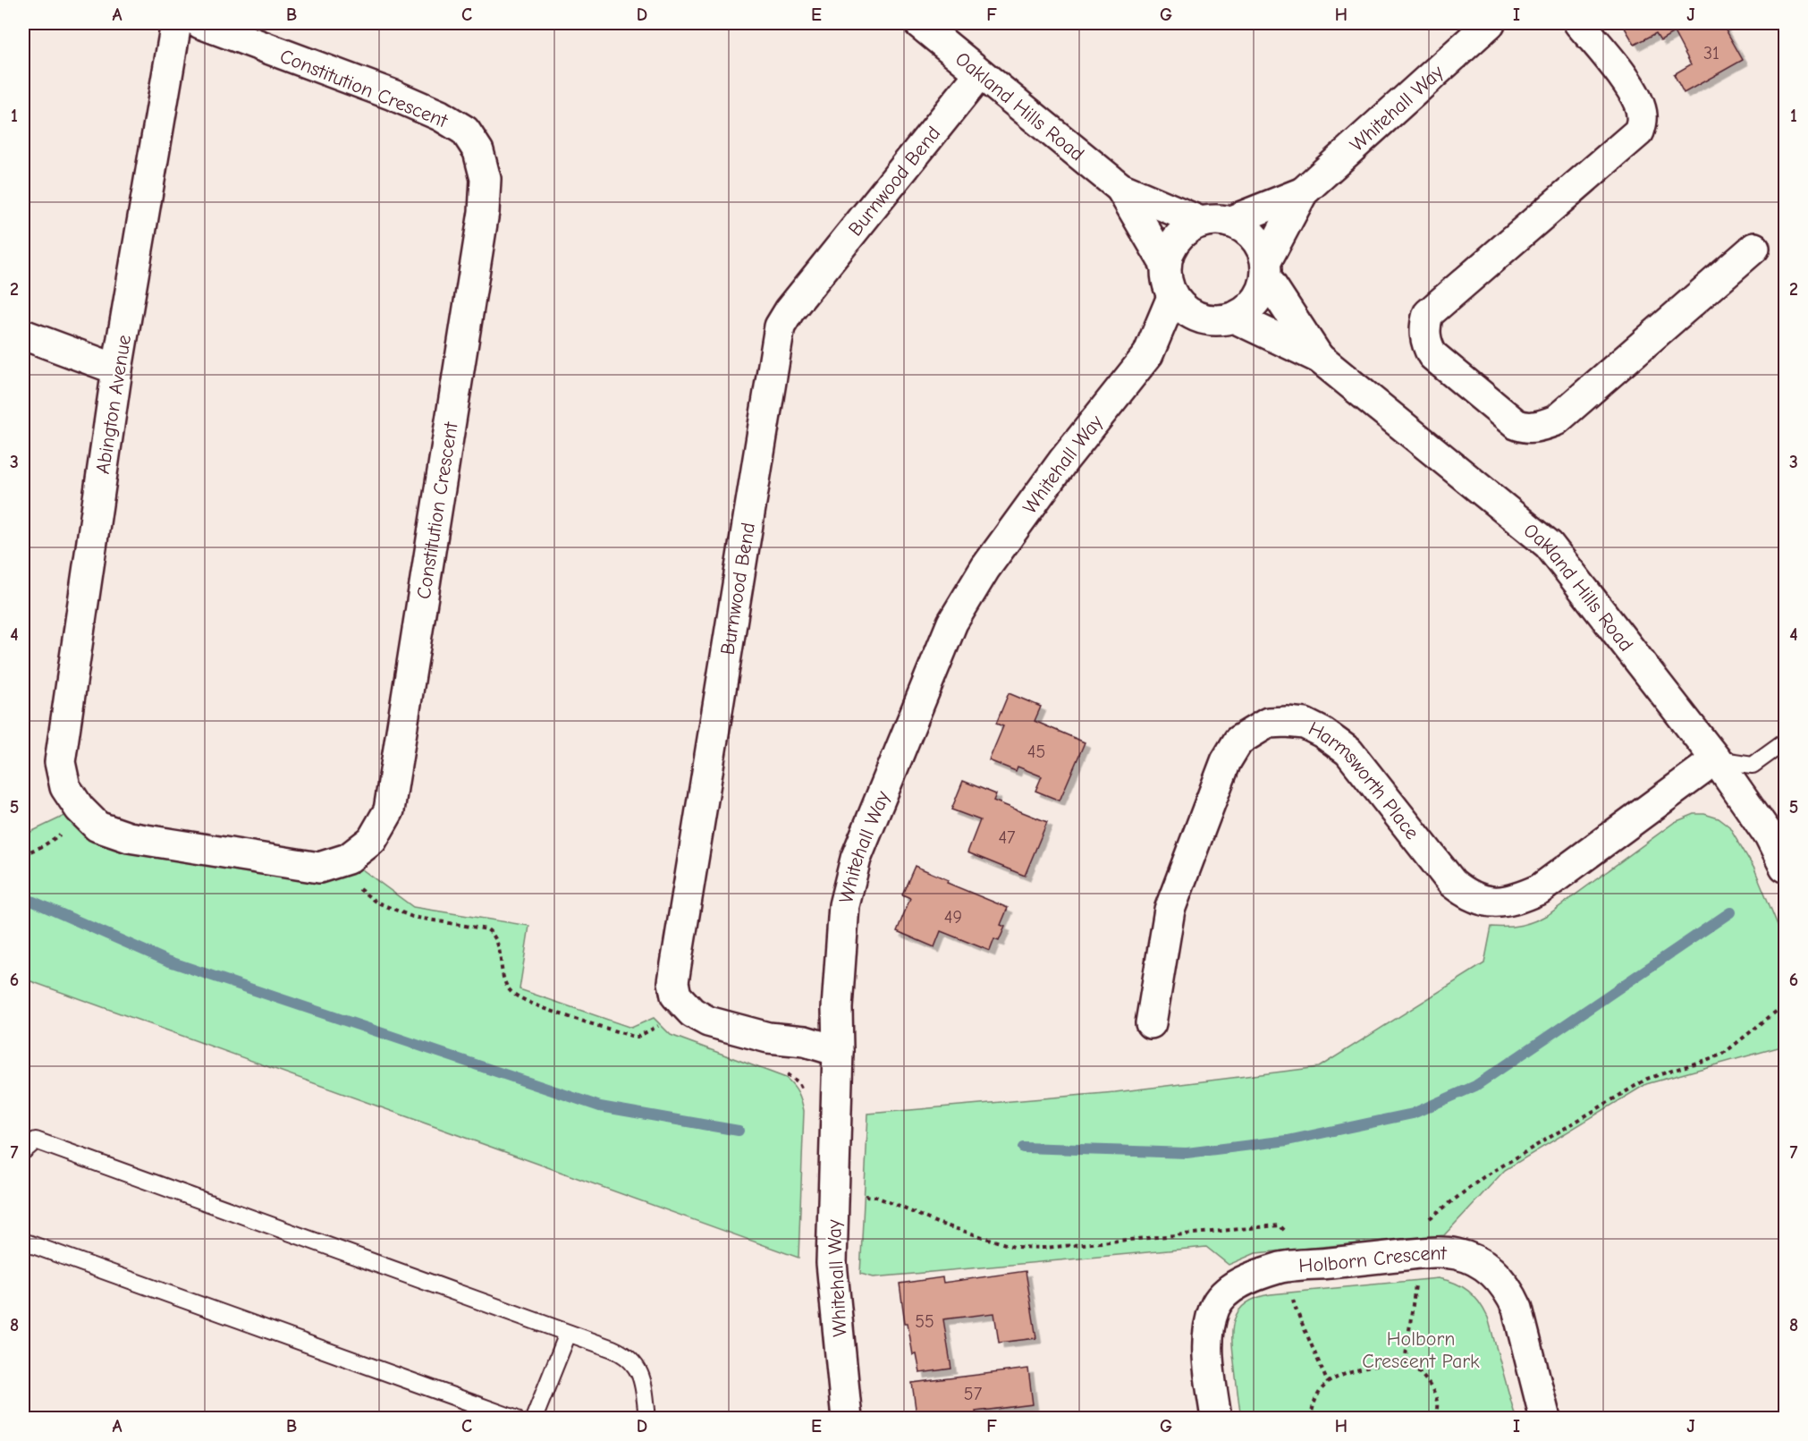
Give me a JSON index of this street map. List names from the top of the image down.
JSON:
{
  "streets": {
    "street": [
      "Constitution Crescent",
      "Oakland Hills Road",
      "Whitehall Way",
      "Burnwood Bend",
      "Abington Avenue",
      "Harmsworth Place",
      "Holborn Crescent"
    ]
  },
  "crossings": [
    ["Constitution Crescent", "Abington Avenue"],
    ["Oakland Hills Road", "Whitehall Way"],
    ["Oakland Hills Road", "Burnwood Bend"],
    ["Oakland Hills Road", "Harmsworth Place"],
    ["Whitehall Way", "Burnwood Bend"]
  ],
  "parks": ["Holborn Crescent Park"],
  "house_numbers": [
    "31",
    "45",
    "47",
    "49",
    "55",
    "57"
  ],
  "grid": {
    "columns": [
      "A",
      "B",
      "C",
      "D",
      "E",
      "F",
      "G",
      "H",
      "I",
      "J"
    ],
    "rows": [
      "1",
      "2",
      "3",
      "4",
      "5",
      "6",
      "7",
      "8"
    ]
  }
}
